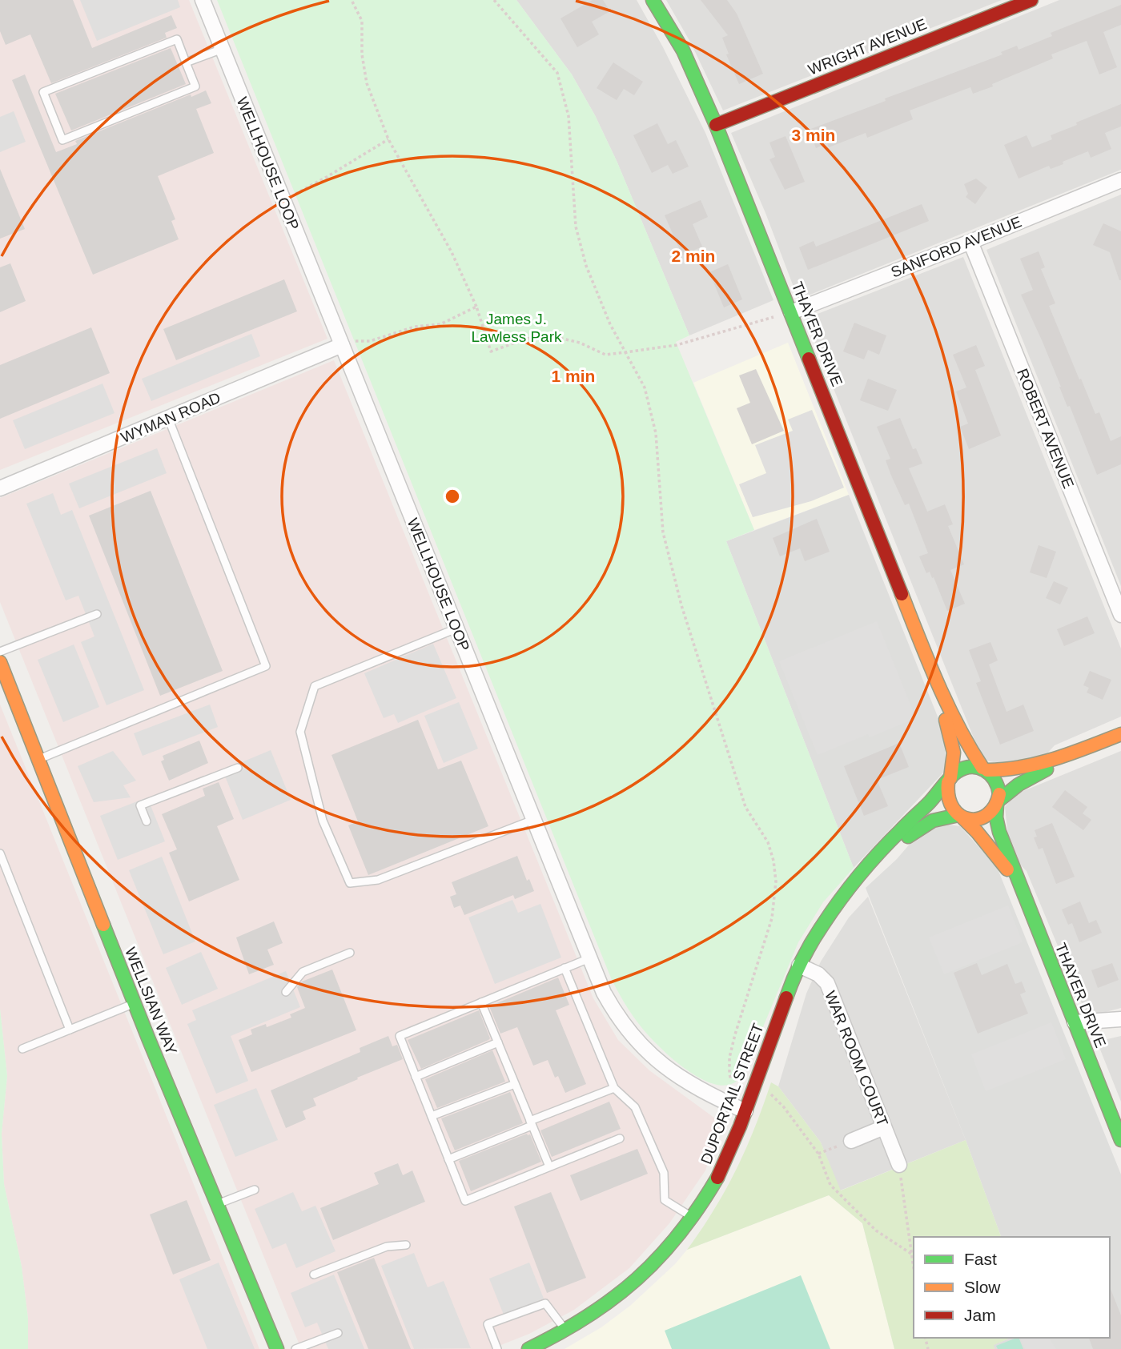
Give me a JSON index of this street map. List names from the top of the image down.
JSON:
{
  "streets": {
    "main road": [
      "WRIGHT AVENUE",
      "THAYER DRIVE",
      "WELLSIAN WAY",
      "DUPORTAIL STREET"
    ],
    "street": [
      "WELLHOUSE LOOP",
      "SANFORD AVENUE",
      "WYMAN ROAD",
      "ROBERT AVENUE",
      "WAR ROOM COURT"
    ]
  },
  "crossings": [
    ["WRIGHT AVENUE", "THAYER DRIVE"],
    ["WELLHOUSE LOOP", "WYMAN ROAD"],
    ["WELLHOUSE LOOP", "DUPORTAIL STREET"],
    ["SANFORD AVENUE", "THAYER DRIVE"],
    ["SANFORD AVENUE", "ROBERT AVENUE"],
    ["THAYER DRIVE", "DUPORTAIL STREET"],
    ["WAR ROOM COURT", "DUPORTAIL STREET"]
  ],
  "parks": ["James J. Lawless Park"],
  "legend": ["Fast", "Slow", "Jam"],
  "rings": ["3 min", "2 min", "1 min"]
}
